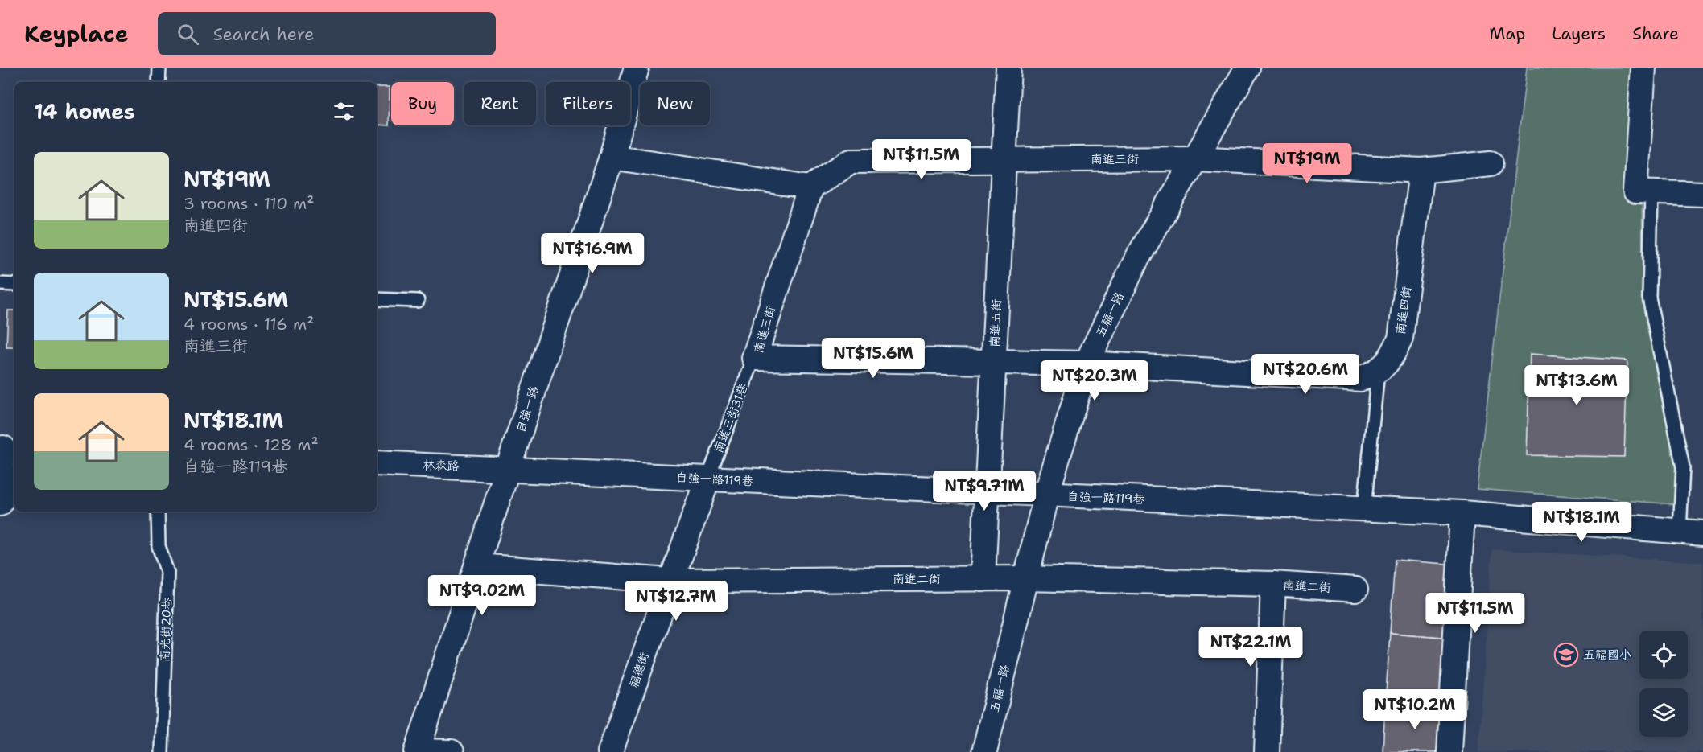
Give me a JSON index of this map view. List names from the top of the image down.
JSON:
{
  "streets": {
    "street": [
      "南進三街",
      "南進四街",
      "五福一路",
      "南進五街",
      "自強一路",
      "林森路",
      "自強一路119巷",
      "南進二街",
      "福德街"
    ],
    "lane": ["南進三街31巷", "南光街20巷"]
  },
  "crossings": [
    ["南進三街", "五福一路"],
    ["南進三街", "南進五街"],
    ["南進三街", "南進三街31巷"],
    ["五福一路", "自強一路119巷"],
    ["五福一路", "南進二街"],
    ["南進五街", "自強一路119巷"],
    ["南進五街", "南進二街"],
    ["自強一路", "林森路"],
    ["自強一路", "自強一路119巷"],
    ["自強一路", "南進二街"],
    ["南進三街31巷", "自強一路119巷"],
    ["南進三街31巷", "福德街"],
    ["林森路", "自強一路119巷"],
    ["自強一路119巷", "福德街"],
    ["南進二街", "福德街"]
  ],
  "places": {
    "school or university": ["五福國小"]
  },
  "page": {
    "header": "Keyplace",
    "search": "Search here",
    "nav": ["Map", "Layers", "Share"],
    "chip": [
      "Buy",
      "Rent",
      "Filters",
      "New"
    ],
    "heading": "14 homes",
    "price": [
      "NT$11.5M",
      "NT$19M",
      "NT$16.9M",
      "NT$15.6M",
      "NT$20.6M",
      "NT$20.3M",
      "NT$13.6M",
      "NT$9.71M",
      "NT$18.1M",
      "NT$9.02M",
      "NT$12.7M",
      "NT$11.5M",
      "NT$22.1M",
      "NT$10.2M"
    ],
    "list": [
      {
        "name": "NT$19M",
        "note": "3 rooms · 110 m² · 南進四街"
      },
      {
        "name": "NT$15.6M",
        "note": "4 rooms · 116 m² · 南進三街"
      },
      {
        "name": "NT$18.1M",
        "note": "4 rooms · 128 m² · 自強一路119巷"
      }
    ]
  }
}
